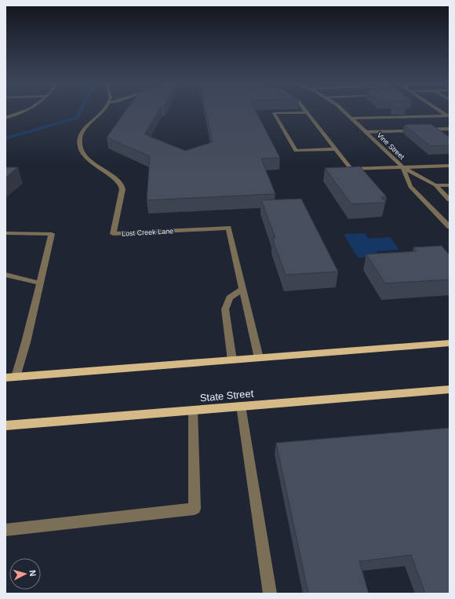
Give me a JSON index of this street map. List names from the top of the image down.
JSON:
{
  "streets": {
    "main road": ["State Street"],
    "street": ["Vine Street", "Lost Creek Lane"]
  },
  "north": "right"
}
